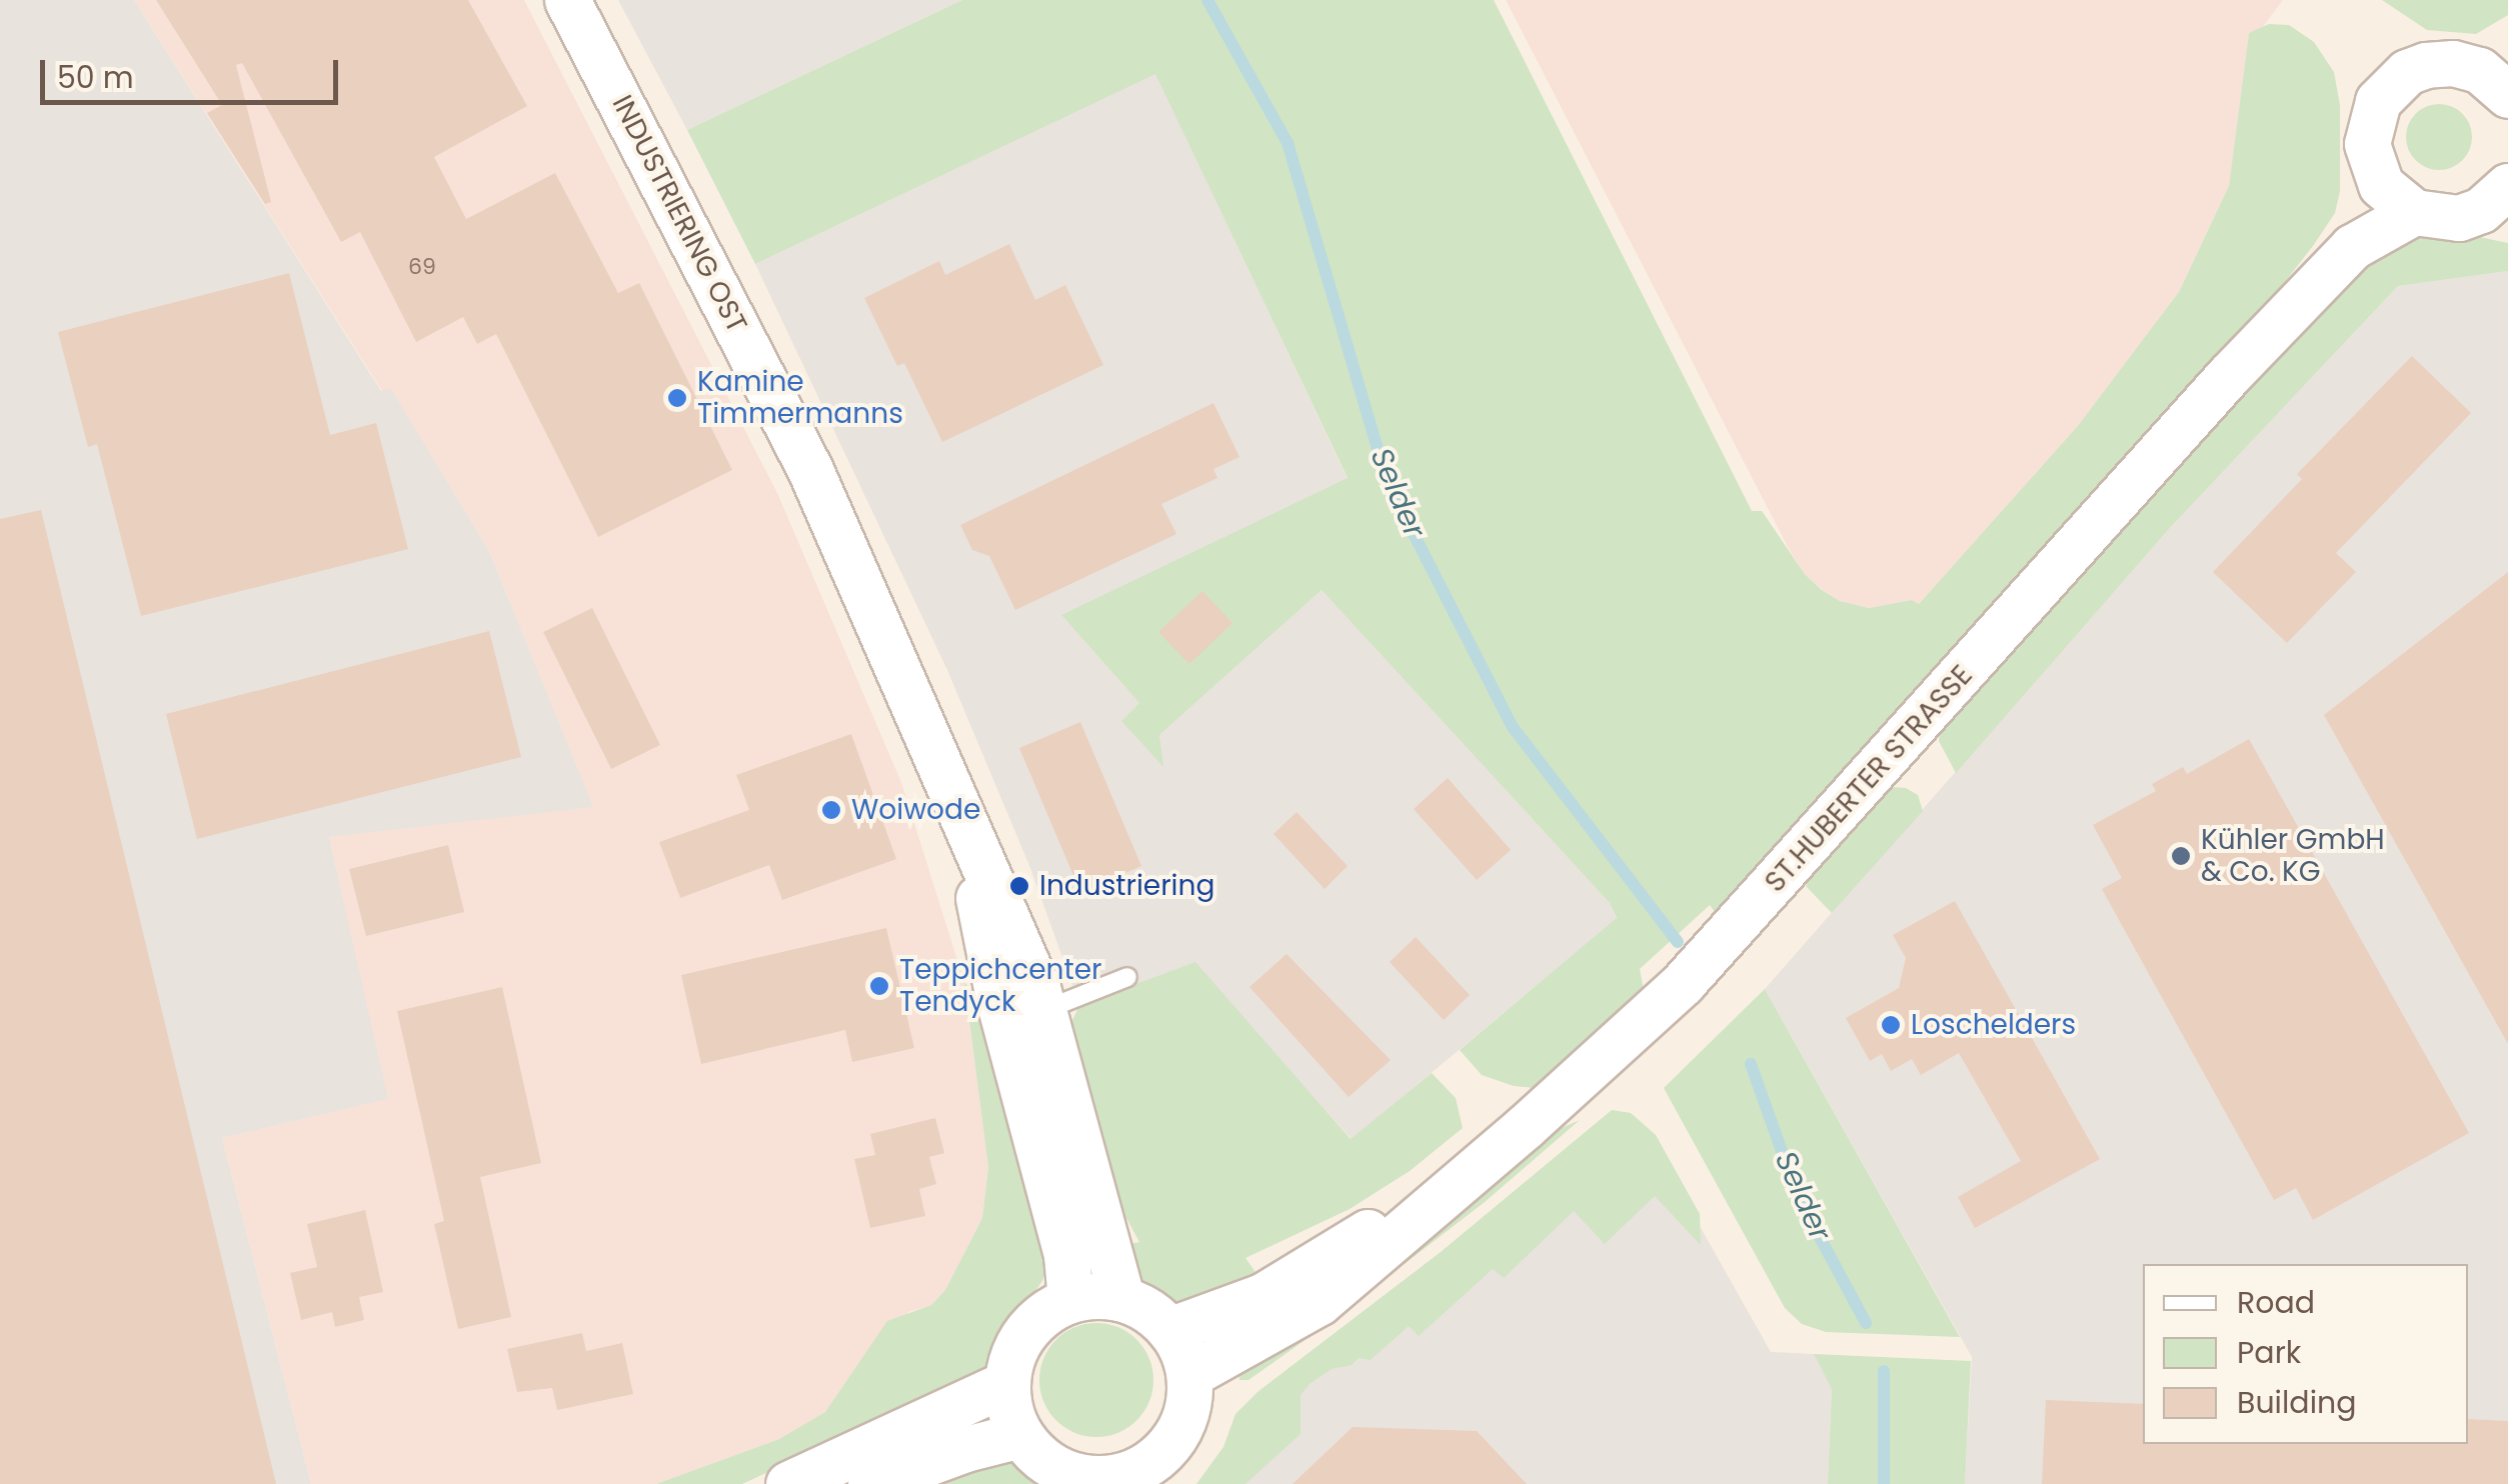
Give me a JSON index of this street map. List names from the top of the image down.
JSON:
{
  "streets": {
    "street": ["INDUSTRIERING OST", "ST.HUBERTER STRASSE"]
  },
  "crossings": [
    ["INDUSTRIERING OST", "ST.HUBERTER STRASSE"]
  ],
  "water": ["Selder"],
  "places": [
    "Kamine Timmermanns",
    "Woiwode",
    "Kühler GmbH & Co. KG",
    "Industriering",
    "Teppichcenter Tendyck",
    "Loschelders"
  ],
  "house_numbers": ["69"],
  "legend": ["Road", "Park", "Building"],
  "scale_bar": "50 m"
}
